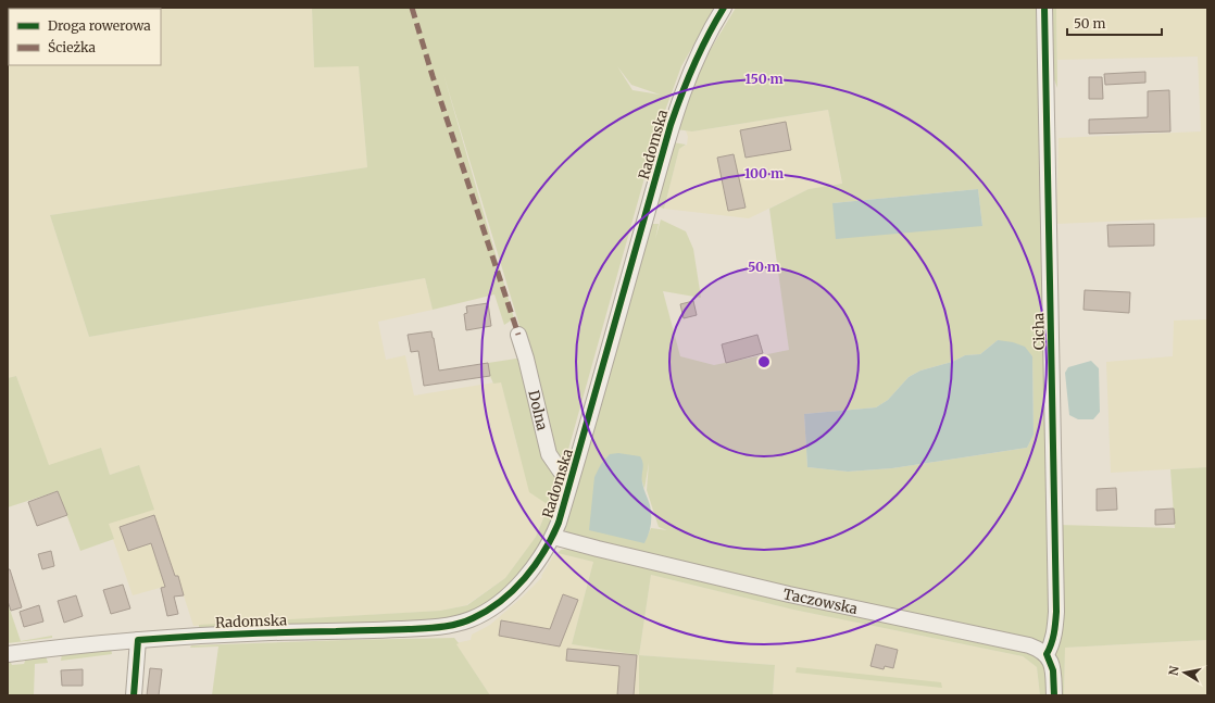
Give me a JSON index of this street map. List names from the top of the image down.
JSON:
{
  "streets": {
    "street": [
      "Radomska",
      "Cicha",
      "Dolna",
      "Taczowska"
    ]
  },
  "crossings": [
    ["Radomska", "Dolna"],
    ["Radomska", "Taczowska"],
    ["Cicha", "Taczowska"]
  ],
  "legend": ["Droga rowerowa", "Ścieżka"],
  "scale_bar": "50 m",
  "north": "left",
  "rings": ["150 m", "100 m", "50 m"]
}
